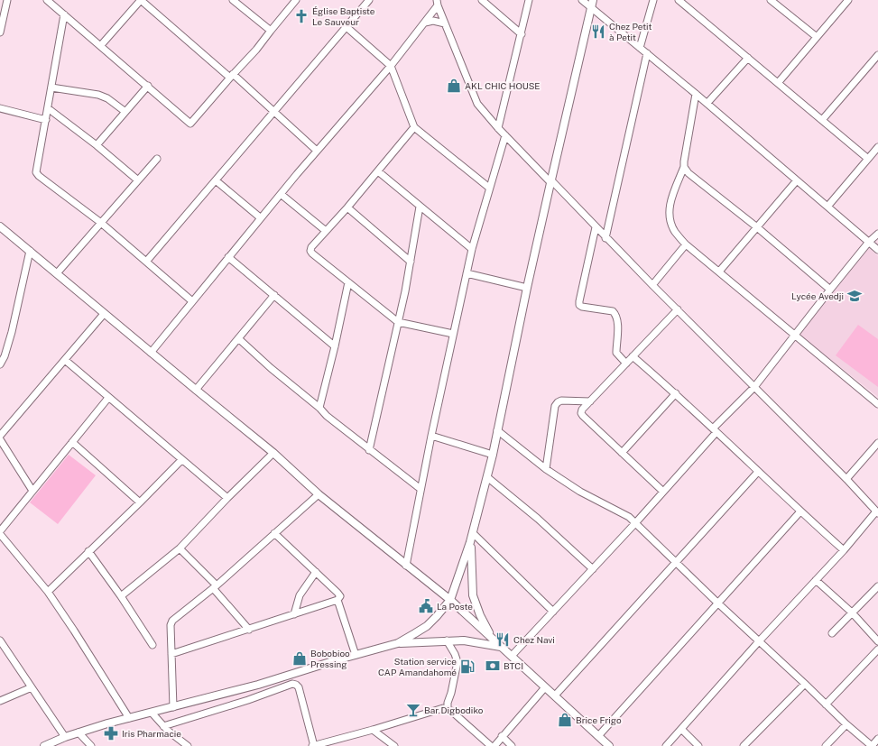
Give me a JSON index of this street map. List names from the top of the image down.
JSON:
{
  "places": {
    "church": ["Église Baptiste Le Sauveur"],
    "restaurant": ["Chez Petit à Petit", "Chez Navi"],
    "shop": ["AKL CHIC HOUSE", "Bobobioo Pressing", "Brice Frigo"],
    "school or university": ["Lycée Avedji"],
    "public building": ["La Poste"],
    "bank": ["BTCI"],
    "fuel station": ["Station service CAP Amandahomé"],
    "bar": ["Bar Digbodiko"],
    "pharmacy": ["Iris Pharmacie"]
  }
}
